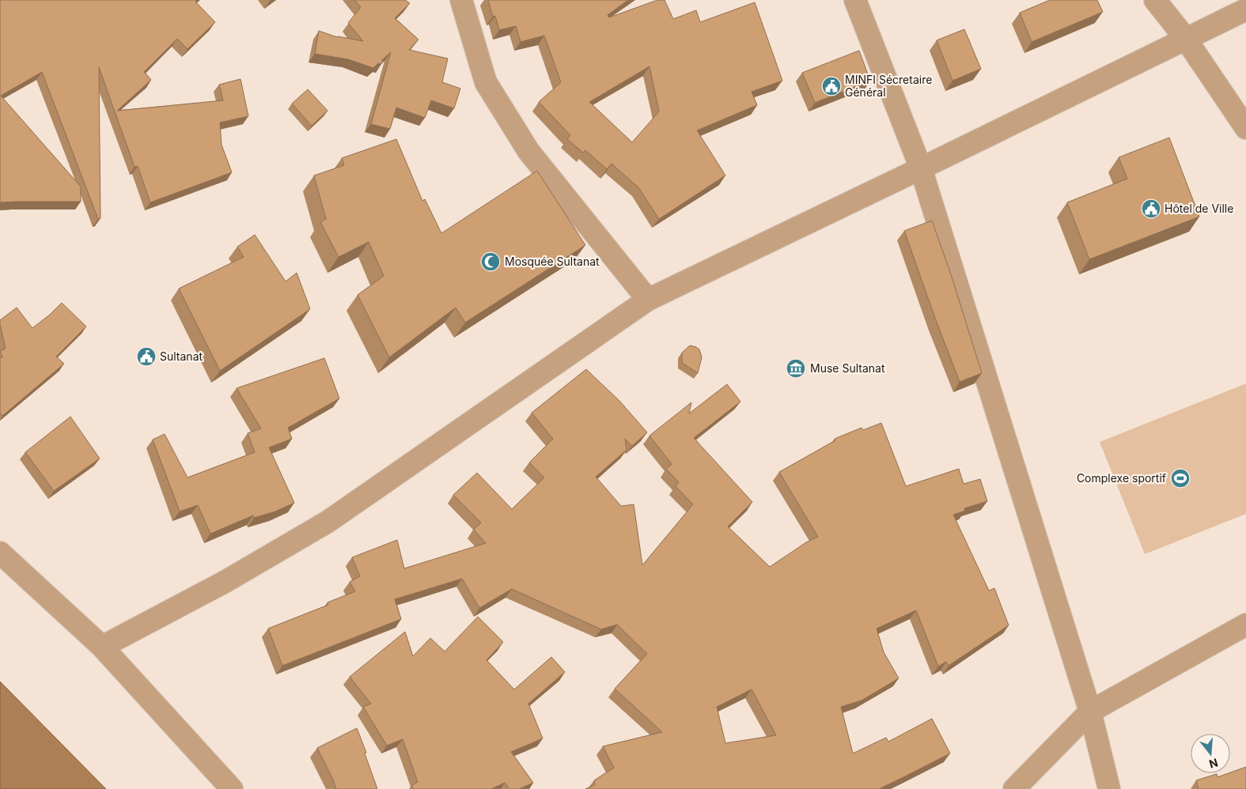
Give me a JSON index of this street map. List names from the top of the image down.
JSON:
{
  "places": {
    "public building": ["MINFI Sécretaire Général", "Hôtel de Ville", "Sultanat"],
    "mosque": ["Mosquée Sultanat"],
    "museum": ["Muse Sultanat"],
    "sports": ["Complexe sportif"]
  },
  "north": "bottom"
}
